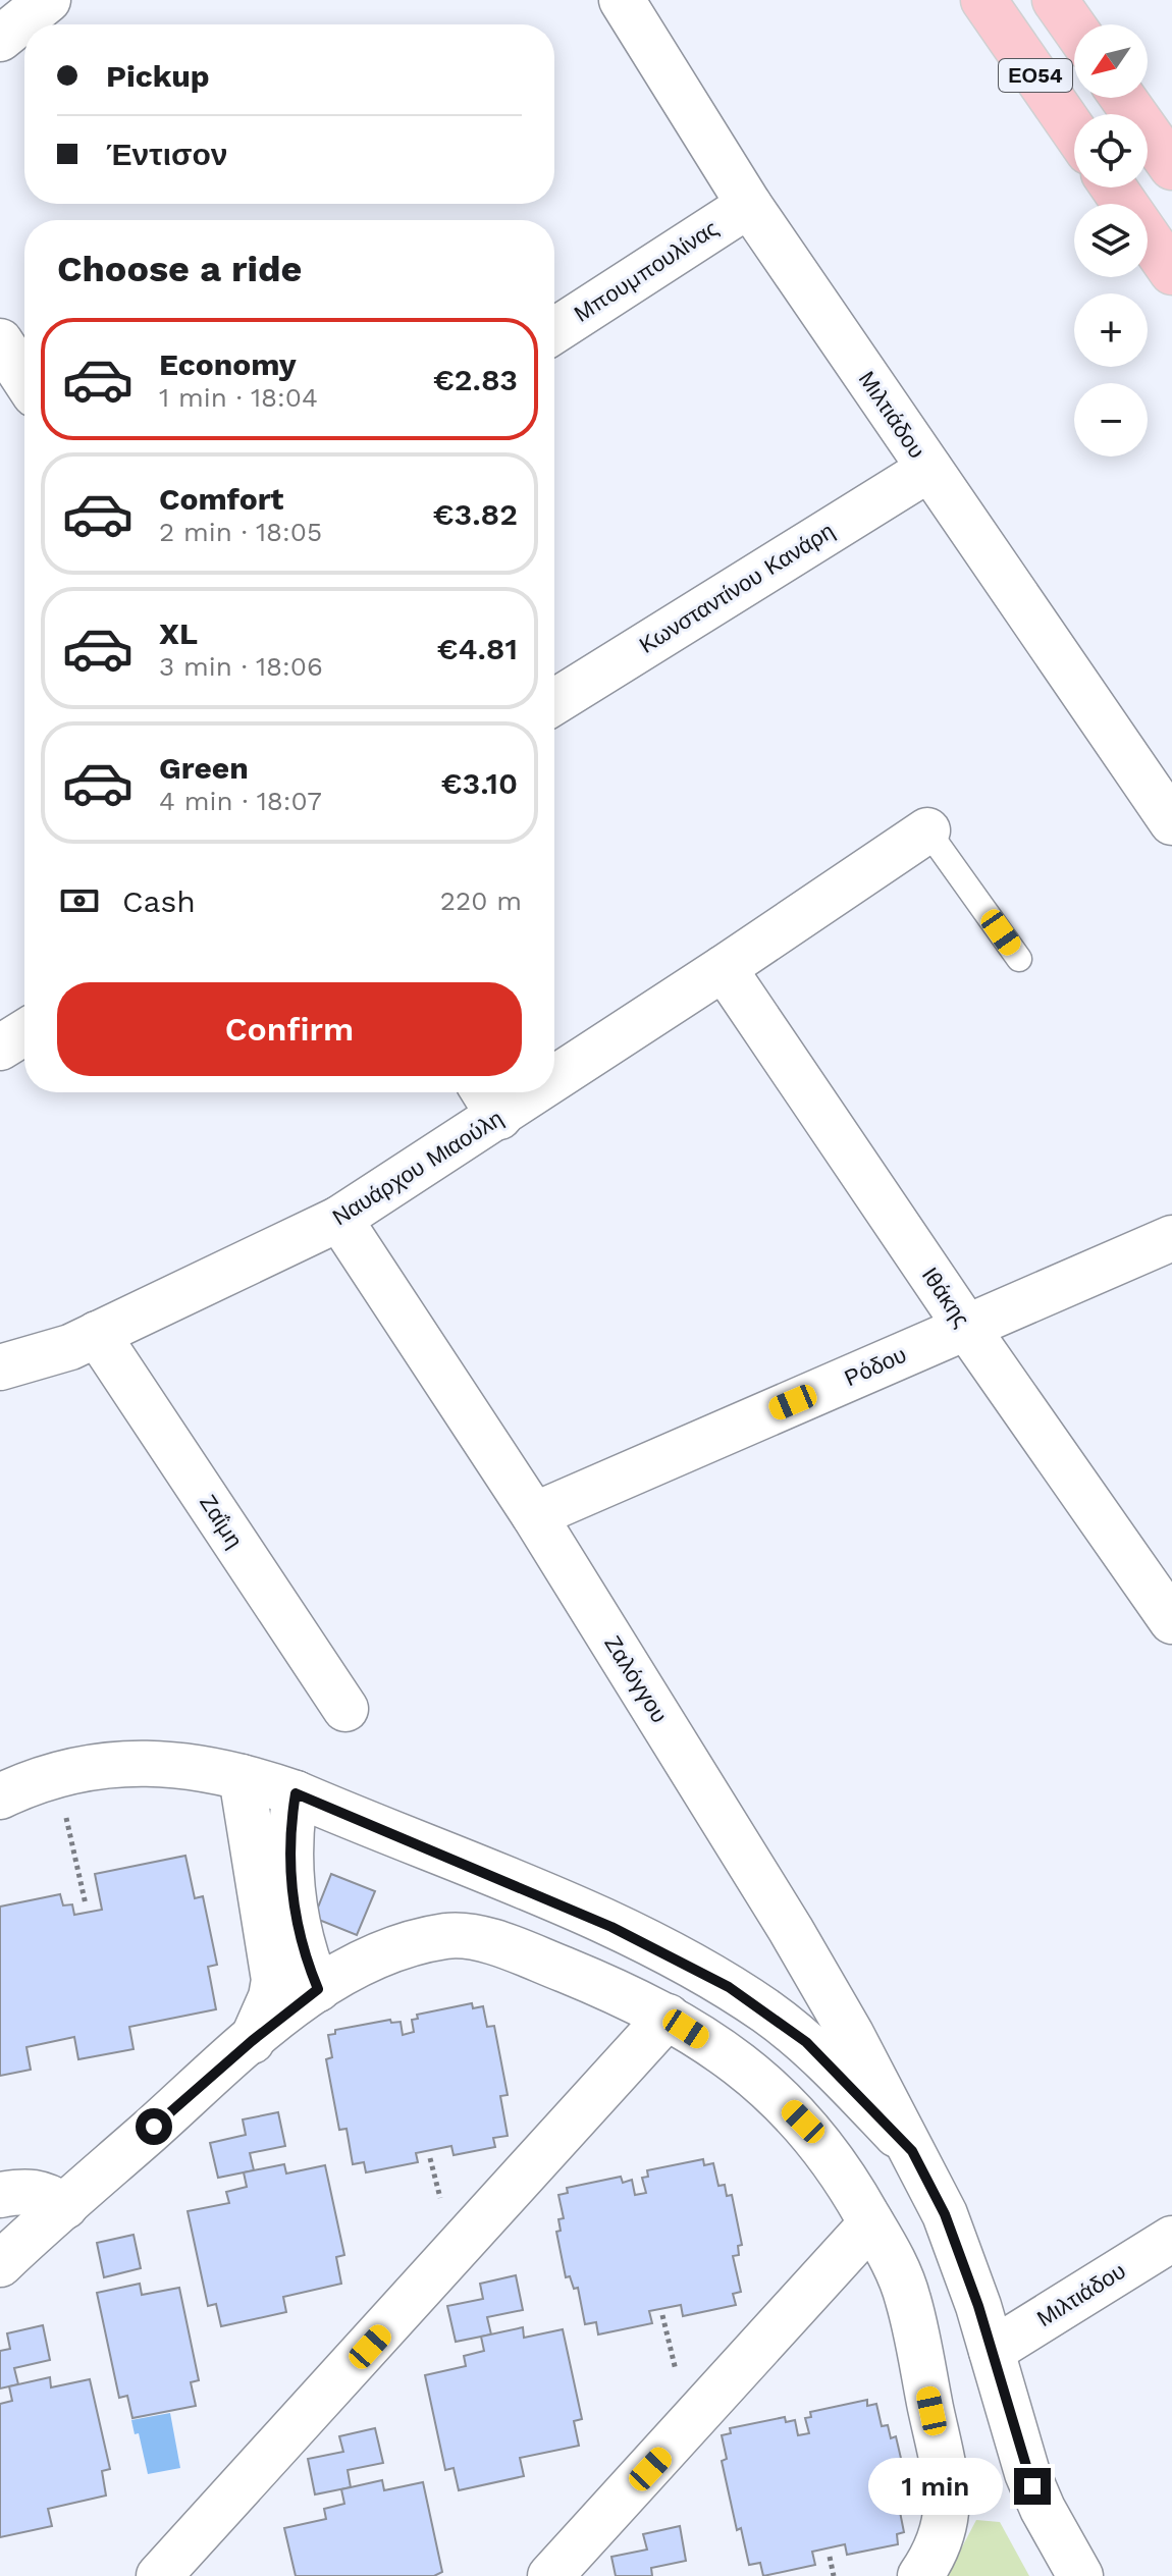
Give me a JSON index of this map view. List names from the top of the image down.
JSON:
{
  "streets": {
    "main road": ["ΕΟ54"],
    "street": [
      "Μπουμπουλίνας",
      "Μιλτιάδου",
      "Κωνσταντίνου Κανάρη",
      "Ναυάρχου Μιαούλη",
      "Ιθάκης",
      "Ρόδου",
      "Ζαΐμη",
      "Ζαλόγγου"
    ]
  },
  "crossings": [
    ["Μπουμπουλίνας", "Μιλτιάδου"],
    ["Μιλτιάδου", "Κωνσταντίνου Κανάρη"],
    ["Μιλτιάδου", "Ζαλόγγου"],
    ["Ναυάρχου Μιαούλη", "Ιθάκης"],
    ["Ναυάρχου Μιαούλη", "Ζαΐμη"],
    ["Ναυάρχου Μιαούλη", "Ζαλόγγου"],
    ["Ιθάκης", "Ρόδου"],
    ["Ρόδου", "Ζαλόγγου"]
  ],
  "north": "bottom left",
  "page": {
    "map_buttons": ["+", "−"],
    "banner": ["Pickup", "Έντισον"],
    "heading": "Choose a ride",
    "list": [
      {
        "name": "Economy",
        "note": "1 min · 18:04",
        "value": "€2.83"
      },
      {
        "name": "Comfort",
        "note": "2 min · 18:05",
        "value": "€3.82"
      },
      {
        "name": "XL",
        "note": "3 min · 18:06",
        "value": "€4.81"
      },
      {
        "name": "Green",
        "note": "4 min · 18:07",
        "value": "€3.10"
      }
    ],
    "pay": ["Cash", "220 m"],
    "buttons": "Confirm",
    "bubble": "1 min"
  }
}
